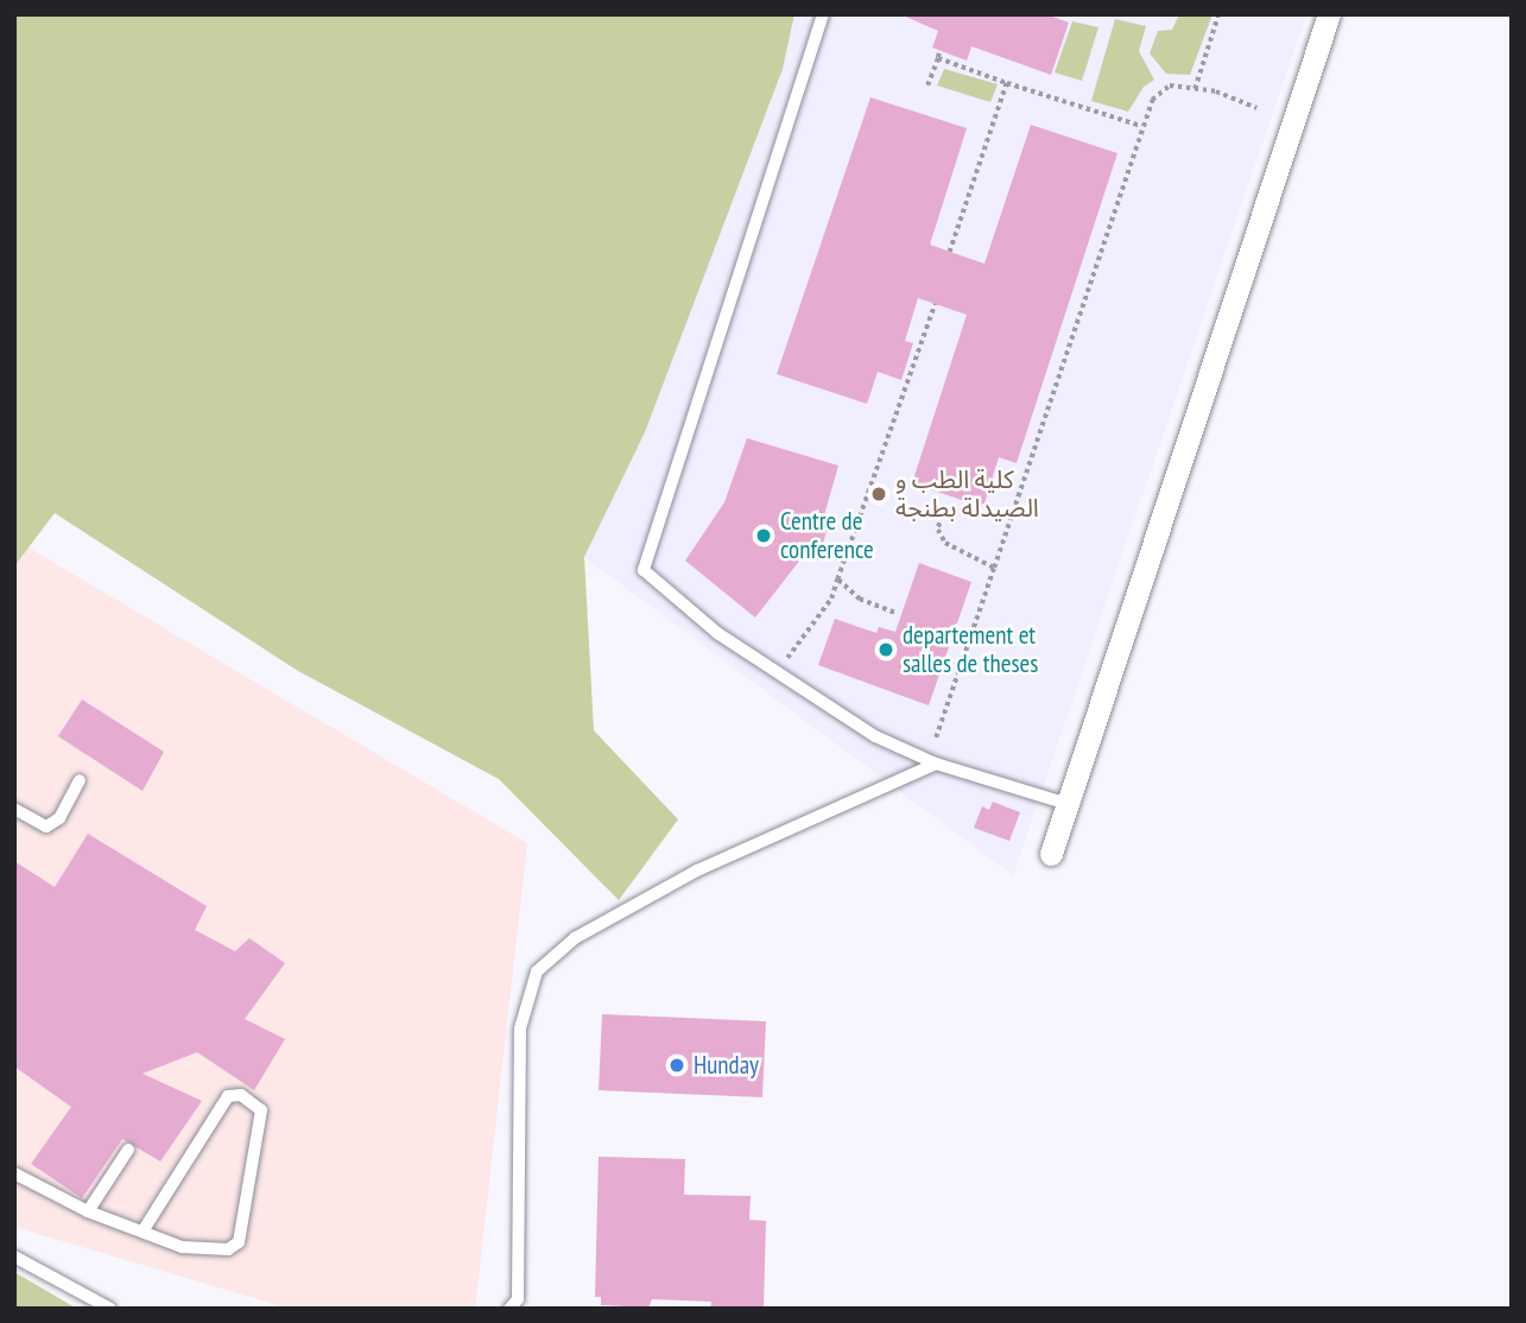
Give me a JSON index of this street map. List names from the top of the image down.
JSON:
{
  "places": [
    "كلية الطب و الصيدلة بطنجة",
    "Centre de conference",
    "departement et salles de theses",
    "Hunday"
  ]
}
